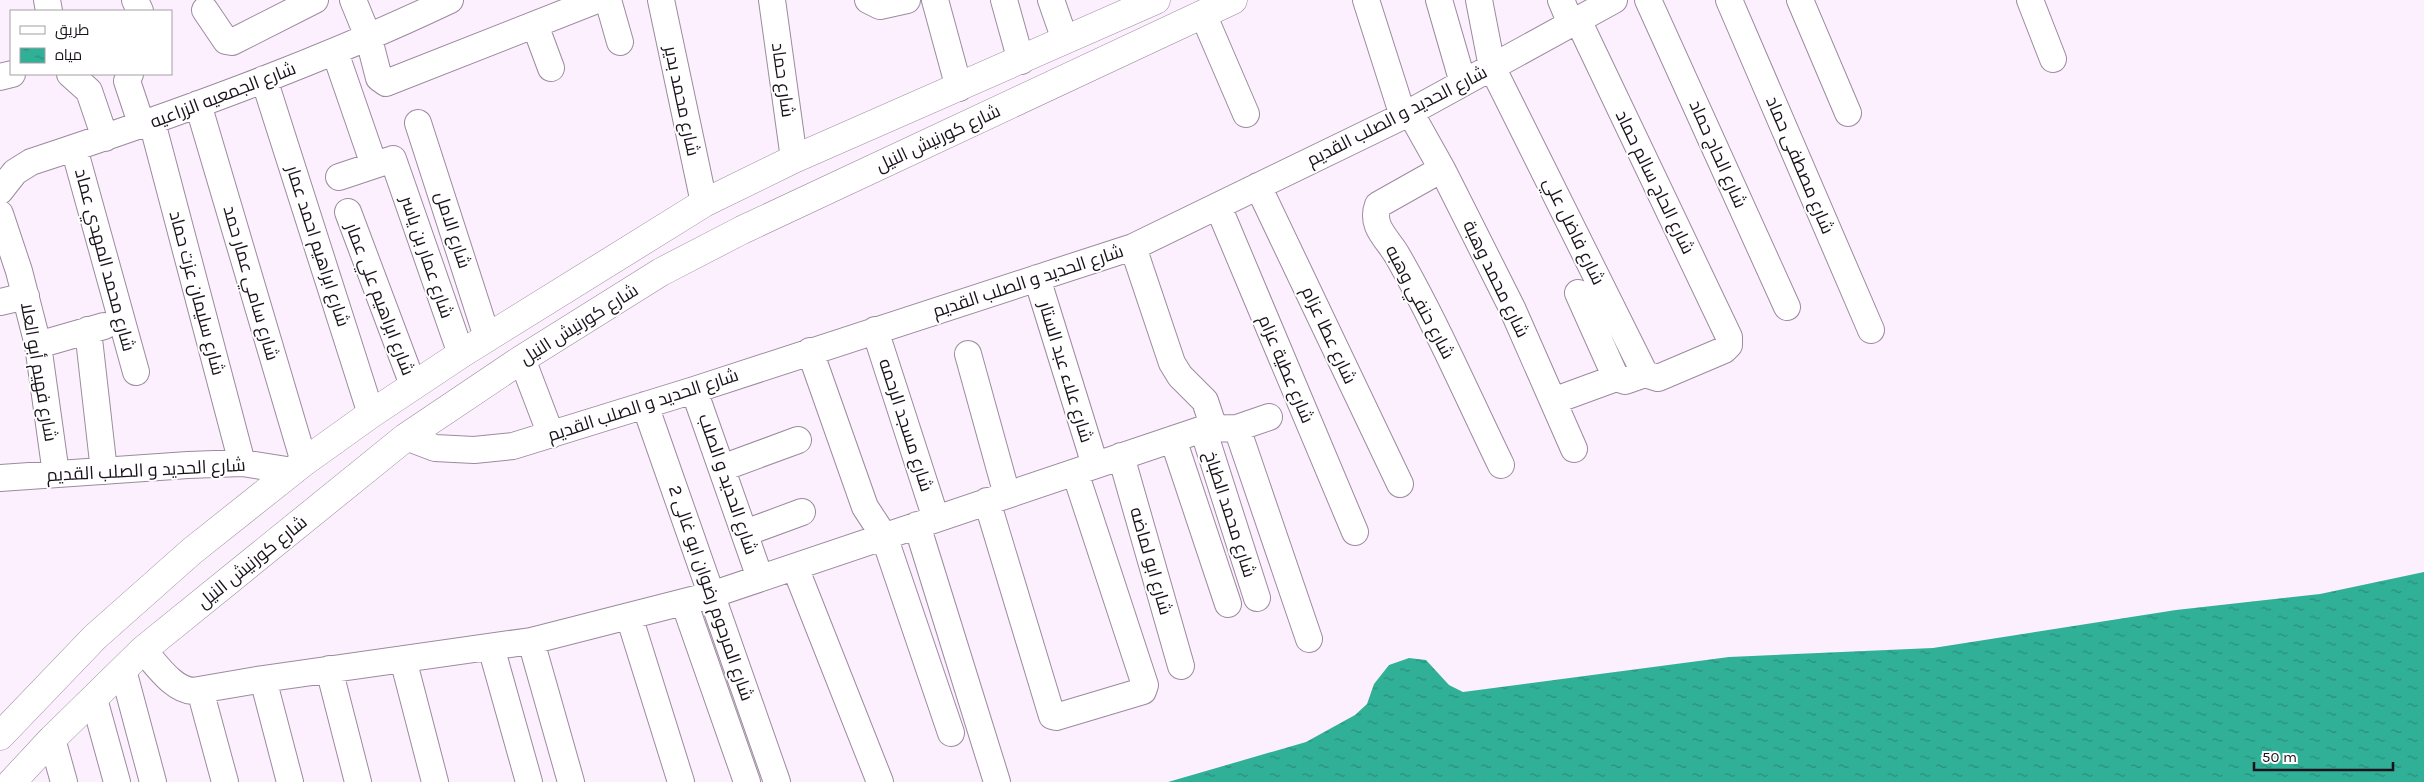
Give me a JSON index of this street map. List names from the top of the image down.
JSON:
{
  "streets": {
    "highway": ["شارع كورنيش النيل"],
    "street": [
      "شارع حماد",
      "شارع الجمعيه الزراعيه",
      "شارع محمد بدير",
      "شارع الحديد و الصلب القديم",
      "شارع الحاج حماد",
      "شارع مصطفى حماد",
      "شارع الحاج سالم حماد",
      "شارع الامل",
      "شارع فاضل علي",
      "شارع ابراهيم احمد عمار",
      "شارع عمار بن ياسر",
      "شارع محمد المهدي عماد",
      "شارع محمد وهبة",
      "شارع سامي عمار حمد",
      "شارع سليمان عزت حماد",
      "شارع ابراهيم علي عمار",
      "شارع حنفي وهبه",
      "شارع عطا عزام",
      "شارع عطية عزام",
      "شارع فهيم أبو العلا",
      "شارع علاء عبد الستار",
      "شارع مسجد الرحمه",
      "شارع الحديد و الصلب",
      "شارع محمد الطباخ",
      "شارع ابو لماضه",
      "شارع المرحوم رضوان ابو غالى 2"
    ]
  },
  "crossings": [
    ["شارع حماد", "شارع كورنيش النيل"],
    ["شارع الجمعيه الزراعيه", "شارع ابراهيم احمد عمار"],
    ["شارع الجمعيه الزراعيه", "شارع عمار بن ياسر"],
    ["شارع الجمعيه الزراعيه", "شارع محمد المهدي عماد"],
    ["شارع الجمعيه الزراعيه", "شارع سامي عمار حمد"],
    ["شارع الجمعيه الزراعيه", "شارع سليمان عزت حماد"],
    ["شارع محمد بدير", "شارع كورنيش النيل"],
    ["شارع الحديد و الصلب القديم", "شارع كورنيش النيل"],
    ["شارع الحديد و الصلب القديم", "شارع الحاج سالم حماد"],
    ["شارع الحديد و الصلب القديم", "شارع فاضل علي"],
    ["شارع الحديد و الصلب القديم", "شارع محمد وهبة"],
    ["شارع الحديد و الصلب القديم", "شارع سامي عمار حمد"],
    ["شارع الحديد و الصلب القديم", "شارع سليمان عزت حماد"],
    ["شارع الحديد و الصلب القديم", "شارع عطا عزام"],
    ["شارع الحديد و الصلب القديم", "شارع عطية عزام"],
    ["شارع الحديد و الصلب القديم", "شارع فهيم أبو العلا"],
    ["شارع الحديد و الصلب القديم", "شارع علاء عبد الستار"],
    ["شارع الحديد و الصلب القديم", "شارع مسجد الرحمه"],
    ["شارع الحديد و الصلب القديم", "شارع الحديد و الصلب"],
    ["شارع الحديد و الصلب القديم", "شارع المرحوم رضوان ابو غالى 2"],
    ["شارع كورنيش النيل", "شارع الامل"],
    ["شارع كورنيش النيل", "شارع ابراهيم احمد عمار"],
    ["شارع كورنيش النيل", "شارع عمار بن ياسر"],
    ["شارع كورنيش النيل", "شارع سامي عمار حمد"],
    ["شارع كورنيش النيل", "شارع ابراهيم علي عمار"],
    ["شارع الحاج سالم حماد", "شارع فاضل علي"],
    ["شارع محمد وهبة", "شارع حنفي وهبه"]
  ],
  "legend": ["طريق", "مياه"],
  "scale_bar": "50 m"
}
